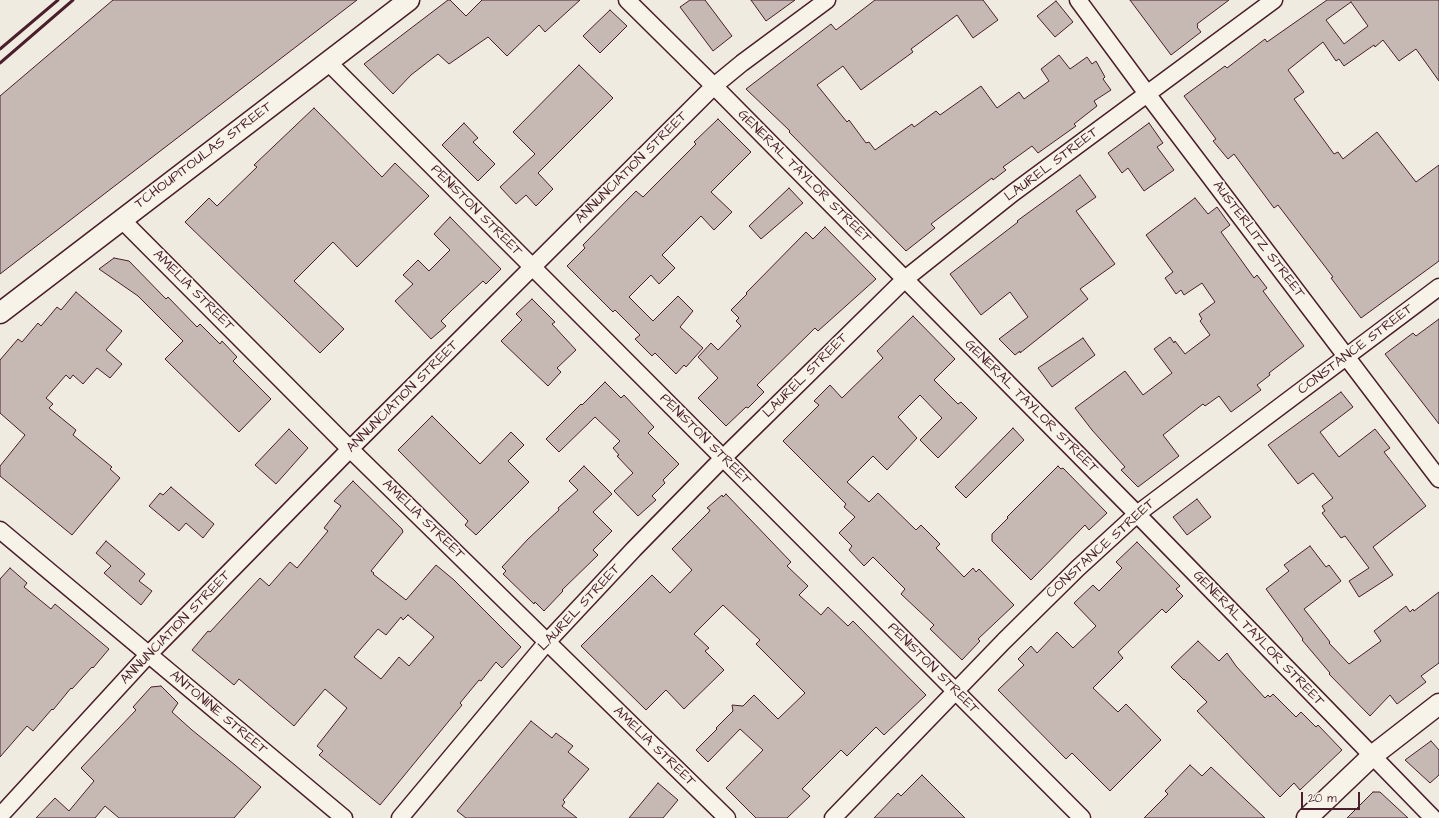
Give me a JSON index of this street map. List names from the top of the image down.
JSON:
{
  "streets": {
    "street": [
      "TCHOUPITOULAS STREET",
      "LAUREL STREET",
      "ANNUNCIATION STREET",
      "GENERAL TAYLOR STREET",
      "PENISTON STREET",
      "AUSTERLITZ STREET",
      "AMELIA STREET",
      "CONSTANCE STREET",
      "ANTONINE STREET"
    ]
  },
  "crossings": [
    ["TCHOUPITOULAS STREET", "PENISTON STREET"],
    ["TCHOUPITOULAS STREET", "AMELIA STREET"],
    ["LAUREL STREET", "GENERAL TAYLOR STREET"],
    ["LAUREL STREET", "PENISTON STREET"],
    ["LAUREL STREET", "AUSTERLITZ STREET"],
    ["LAUREL STREET", "AMELIA STREET"],
    ["ANNUNCIATION STREET", "GENERAL TAYLOR STREET"],
    ["ANNUNCIATION STREET", "PENISTON STREET"],
    ["ANNUNCIATION STREET", "AMELIA STREET"],
    ["ANNUNCIATION STREET", "ANTONINE STREET"],
    ["GENERAL TAYLOR STREET", "CONSTANCE STREET"],
    ["PENISTON STREET", "CONSTANCE STREET"],
    ["AUSTERLITZ STREET", "CONSTANCE STREET"]
  ],
  "scale_bar": "20 m"
}
